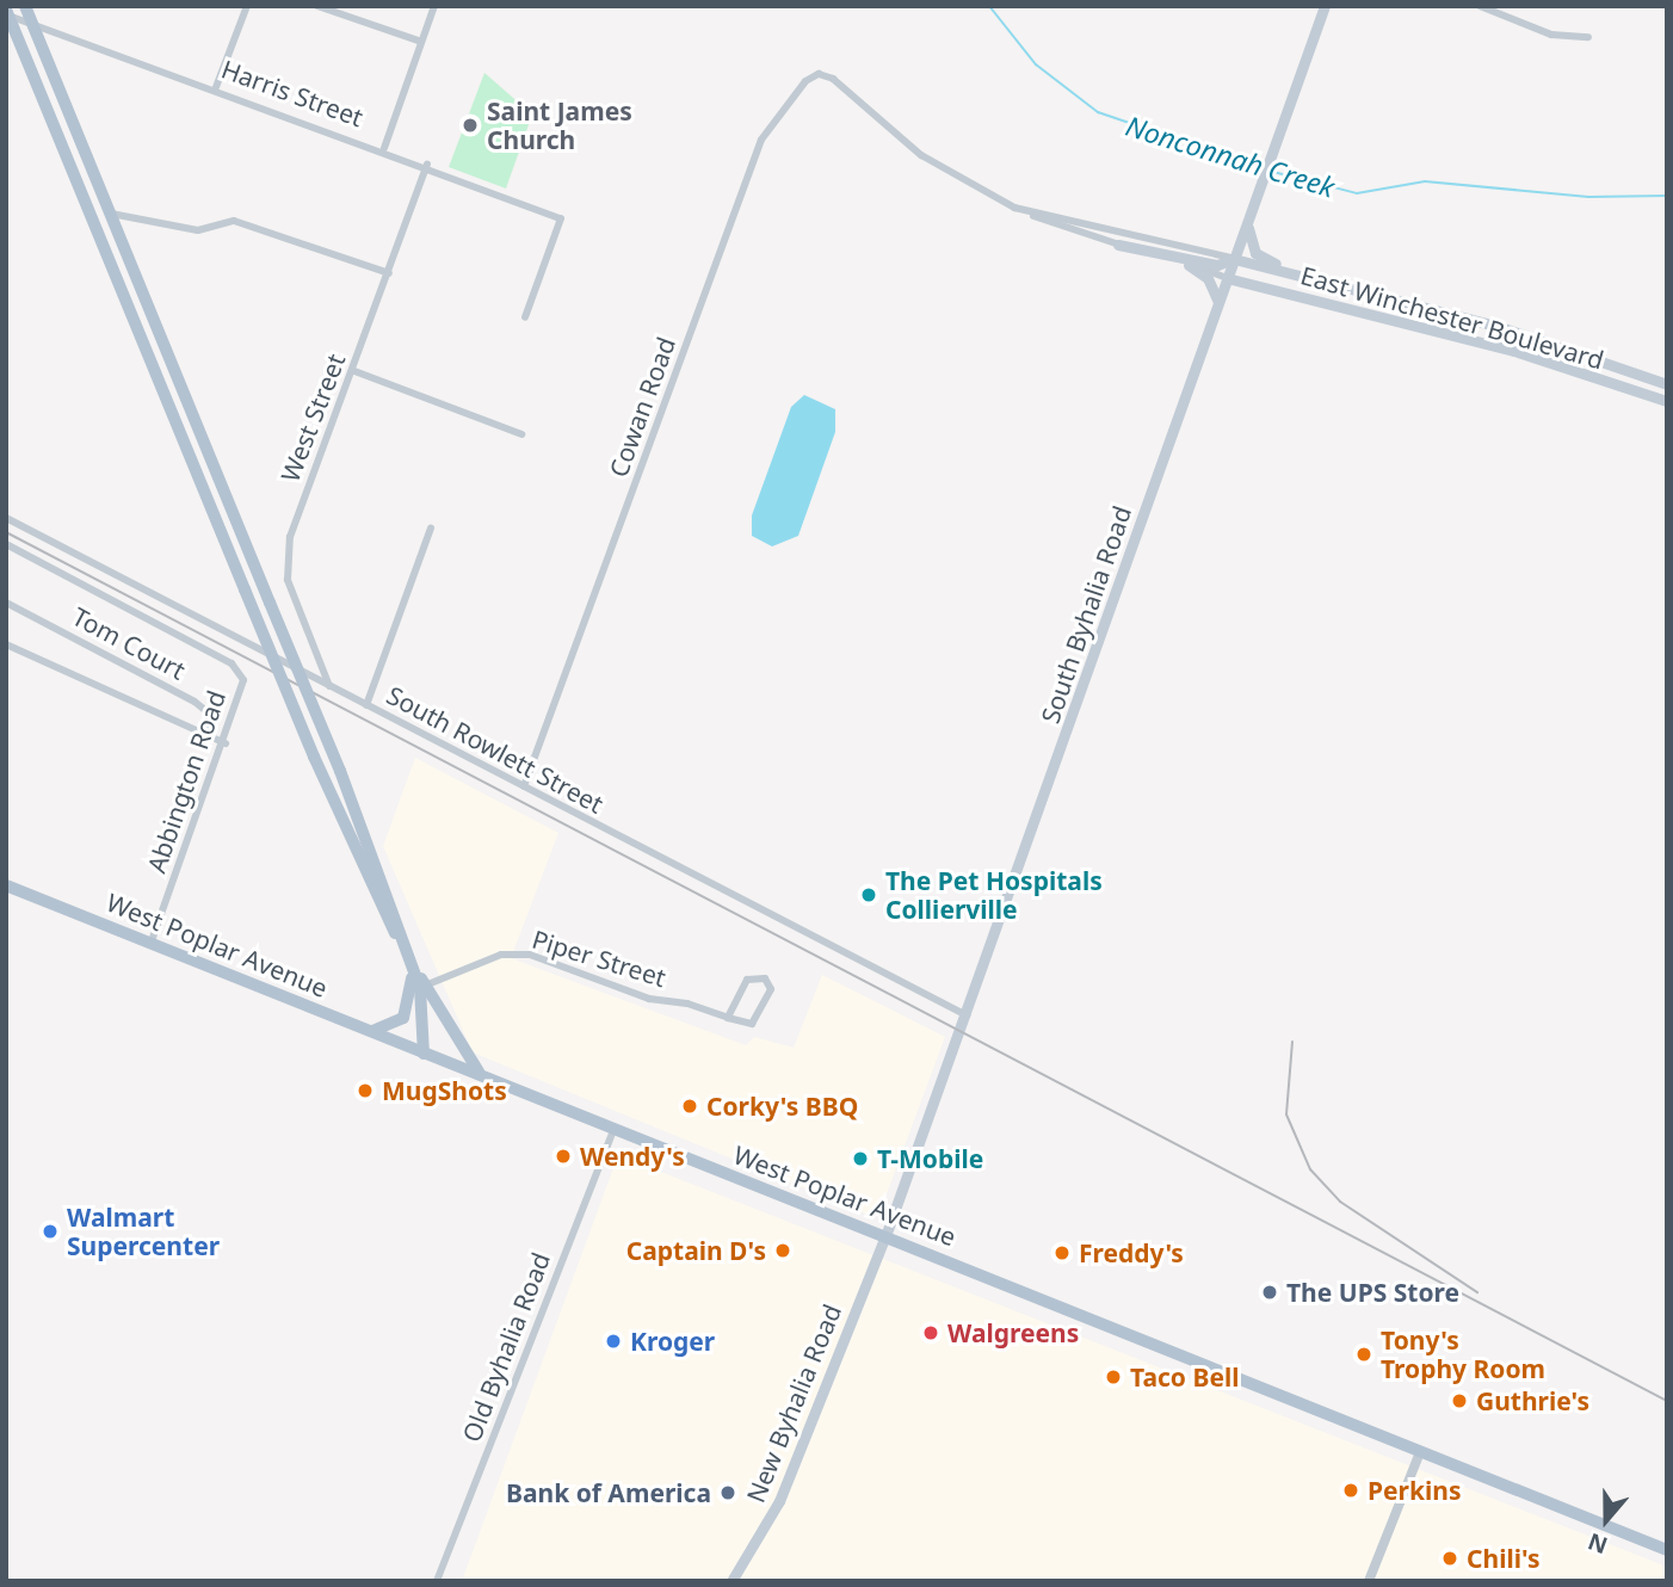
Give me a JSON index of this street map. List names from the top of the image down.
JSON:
{
  "streets": {
    "main road": [
      "East Winchester Boulevard",
      "South Byhalia Road",
      "West Poplar Avenue",
      "New Byhalia Road"
    ],
    "street": [
      "Harris Street",
      "Cowan Road",
      "West Street",
      "Tom Court",
      "South Rowlett Street",
      "Abbington Road",
      "Piper Street",
      "Old Byhalia Road"
    ]
  },
  "crossings": [
    ["Harris Street", "West Street"],
    ["East Winchester Boulevard", "South Byhalia Road"],
    ["Cowan Road", "South Rowlett Street"],
    ["West Street", "South Rowlett Street"],
    ["South Byhalia Road", "South Rowlett Street"],
    ["South Byhalia Road", "West Poplar Avenue"],
    ["South Byhalia Road", "New Byhalia Road"],
    ["Abbington Road", "West Poplar Avenue"],
    ["West Poplar Avenue", "Old Byhalia Road"],
    ["West Poplar Avenue", "New Byhalia Road"]
  ],
  "water": ["Nonconnah Creek"],
  "places": [
    "Saint James Church",
    "The Pet Hospitals Collierville",
    "MugShots",
    "Corky's BBQ",
    "Wendy's",
    "T-Mobile",
    "Walmart Supercenter",
    "Captain D's",
    "Freddy's",
    "The UPS Store",
    "Walgreens",
    "Kroger",
    "Tony's Trophy Room",
    "Taco Bell",
    "Guthrie's",
    "Perkins",
    "Bank of America",
    "Chili's"
  ],
  "north": "bottom"
}
